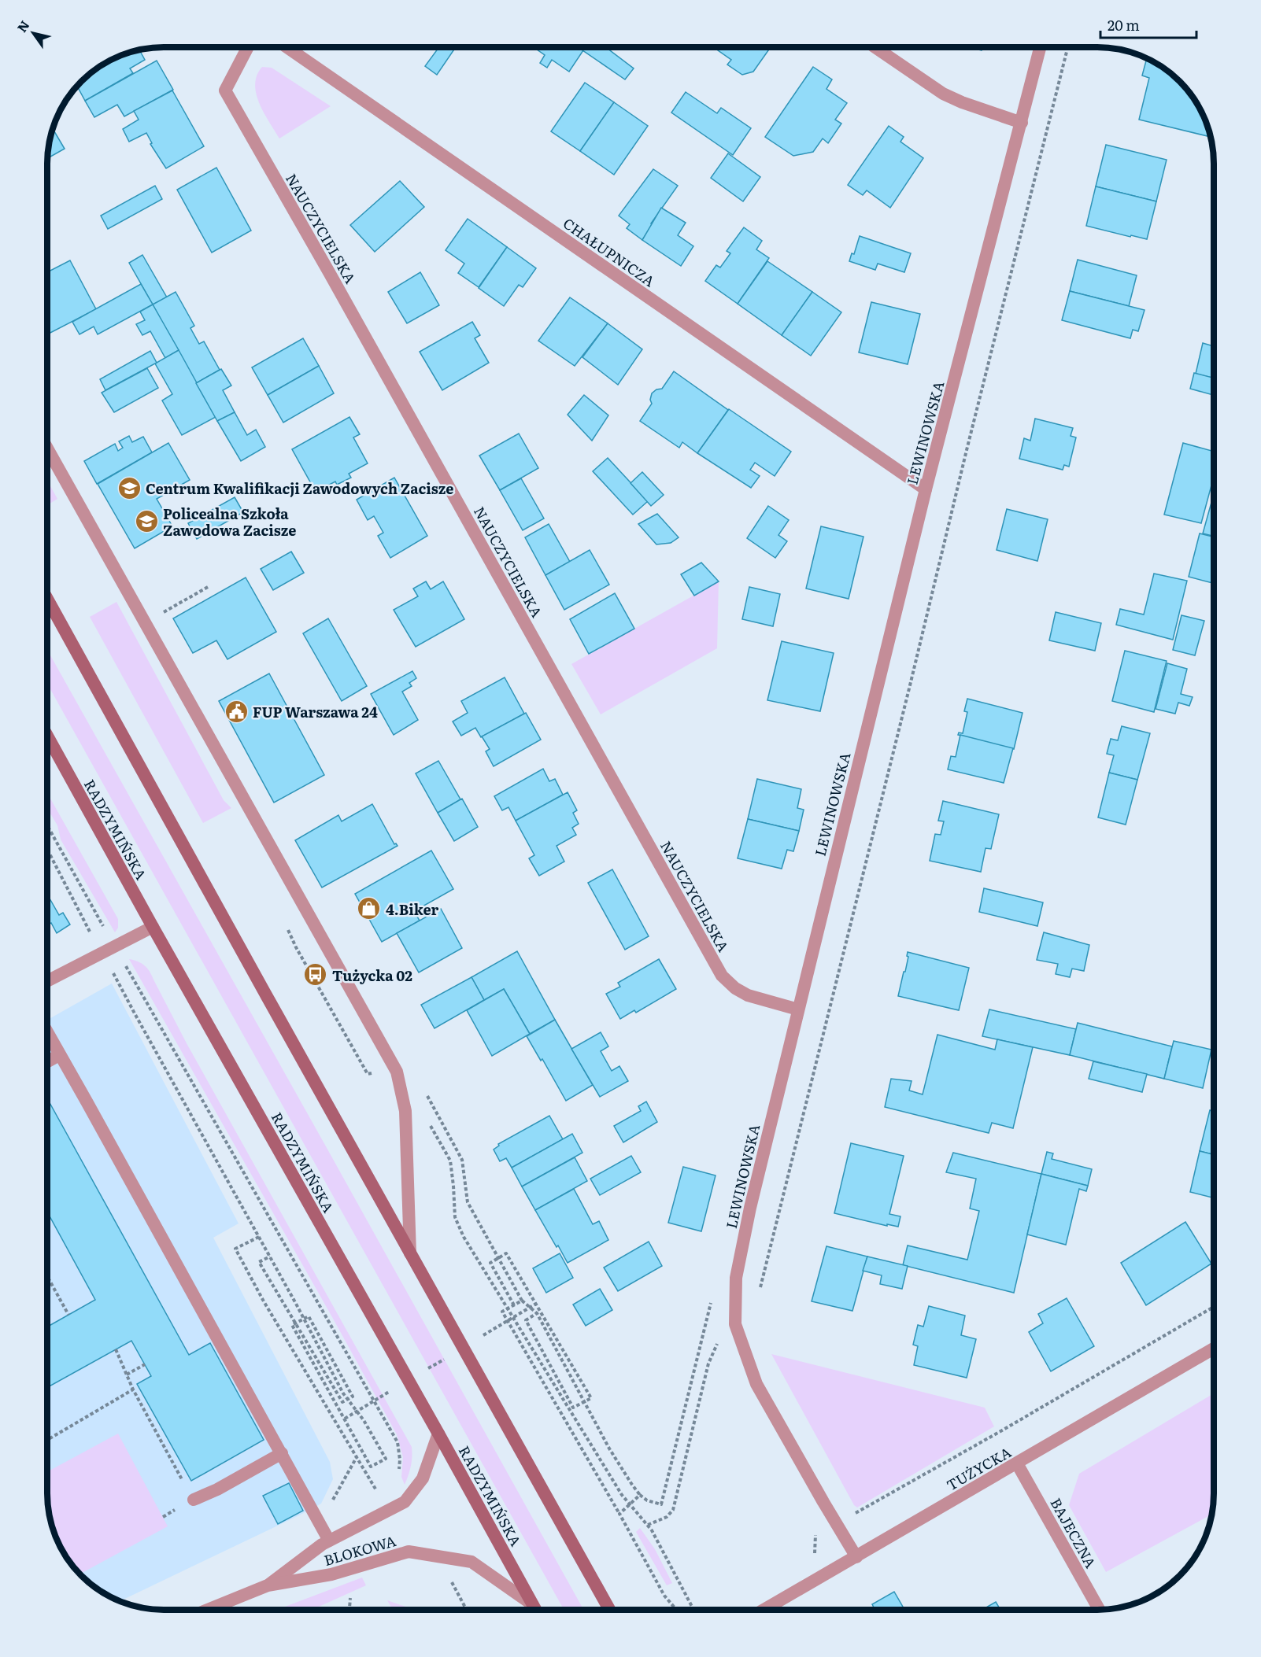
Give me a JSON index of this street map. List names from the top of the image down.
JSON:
{
  "streets": {
    "main road": ["RADZYMIŃSKA"],
    "street": [
      "NAUCZYCIELSKA",
      "CHAŁUPNICZA",
      "LEWINOWSKA",
      "TUŻYCKA",
      "BAJECZNA",
      "BLOKOWA"
    ]
  },
  "crossings": [
    ["NAUCZYCIELSKA", "LEWINOWSKA"],
    ["CHAŁUPNICZA", "LEWINOWSKA"],
    ["LEWINOWSKA", "TUŻYCKA"],
    ["RADZYMIŃSKA", "BLOKOWA"],
    ["TUŻYCKA", "BAJECZNA"]
  ],
  "places": {
    "school or university": ["Centrum Kwalifikacji Zawodowych Zacisze", "Policealna Szkoła Zawodowa Zacisze"],
    "public building": ["FUP Warszawa 24"],
    "shop": ["4.Biker"],
    "bus stop": ["Tużycka 02"]
  },
  "scale_bar": "20 m",
  "north": "top left"
}
